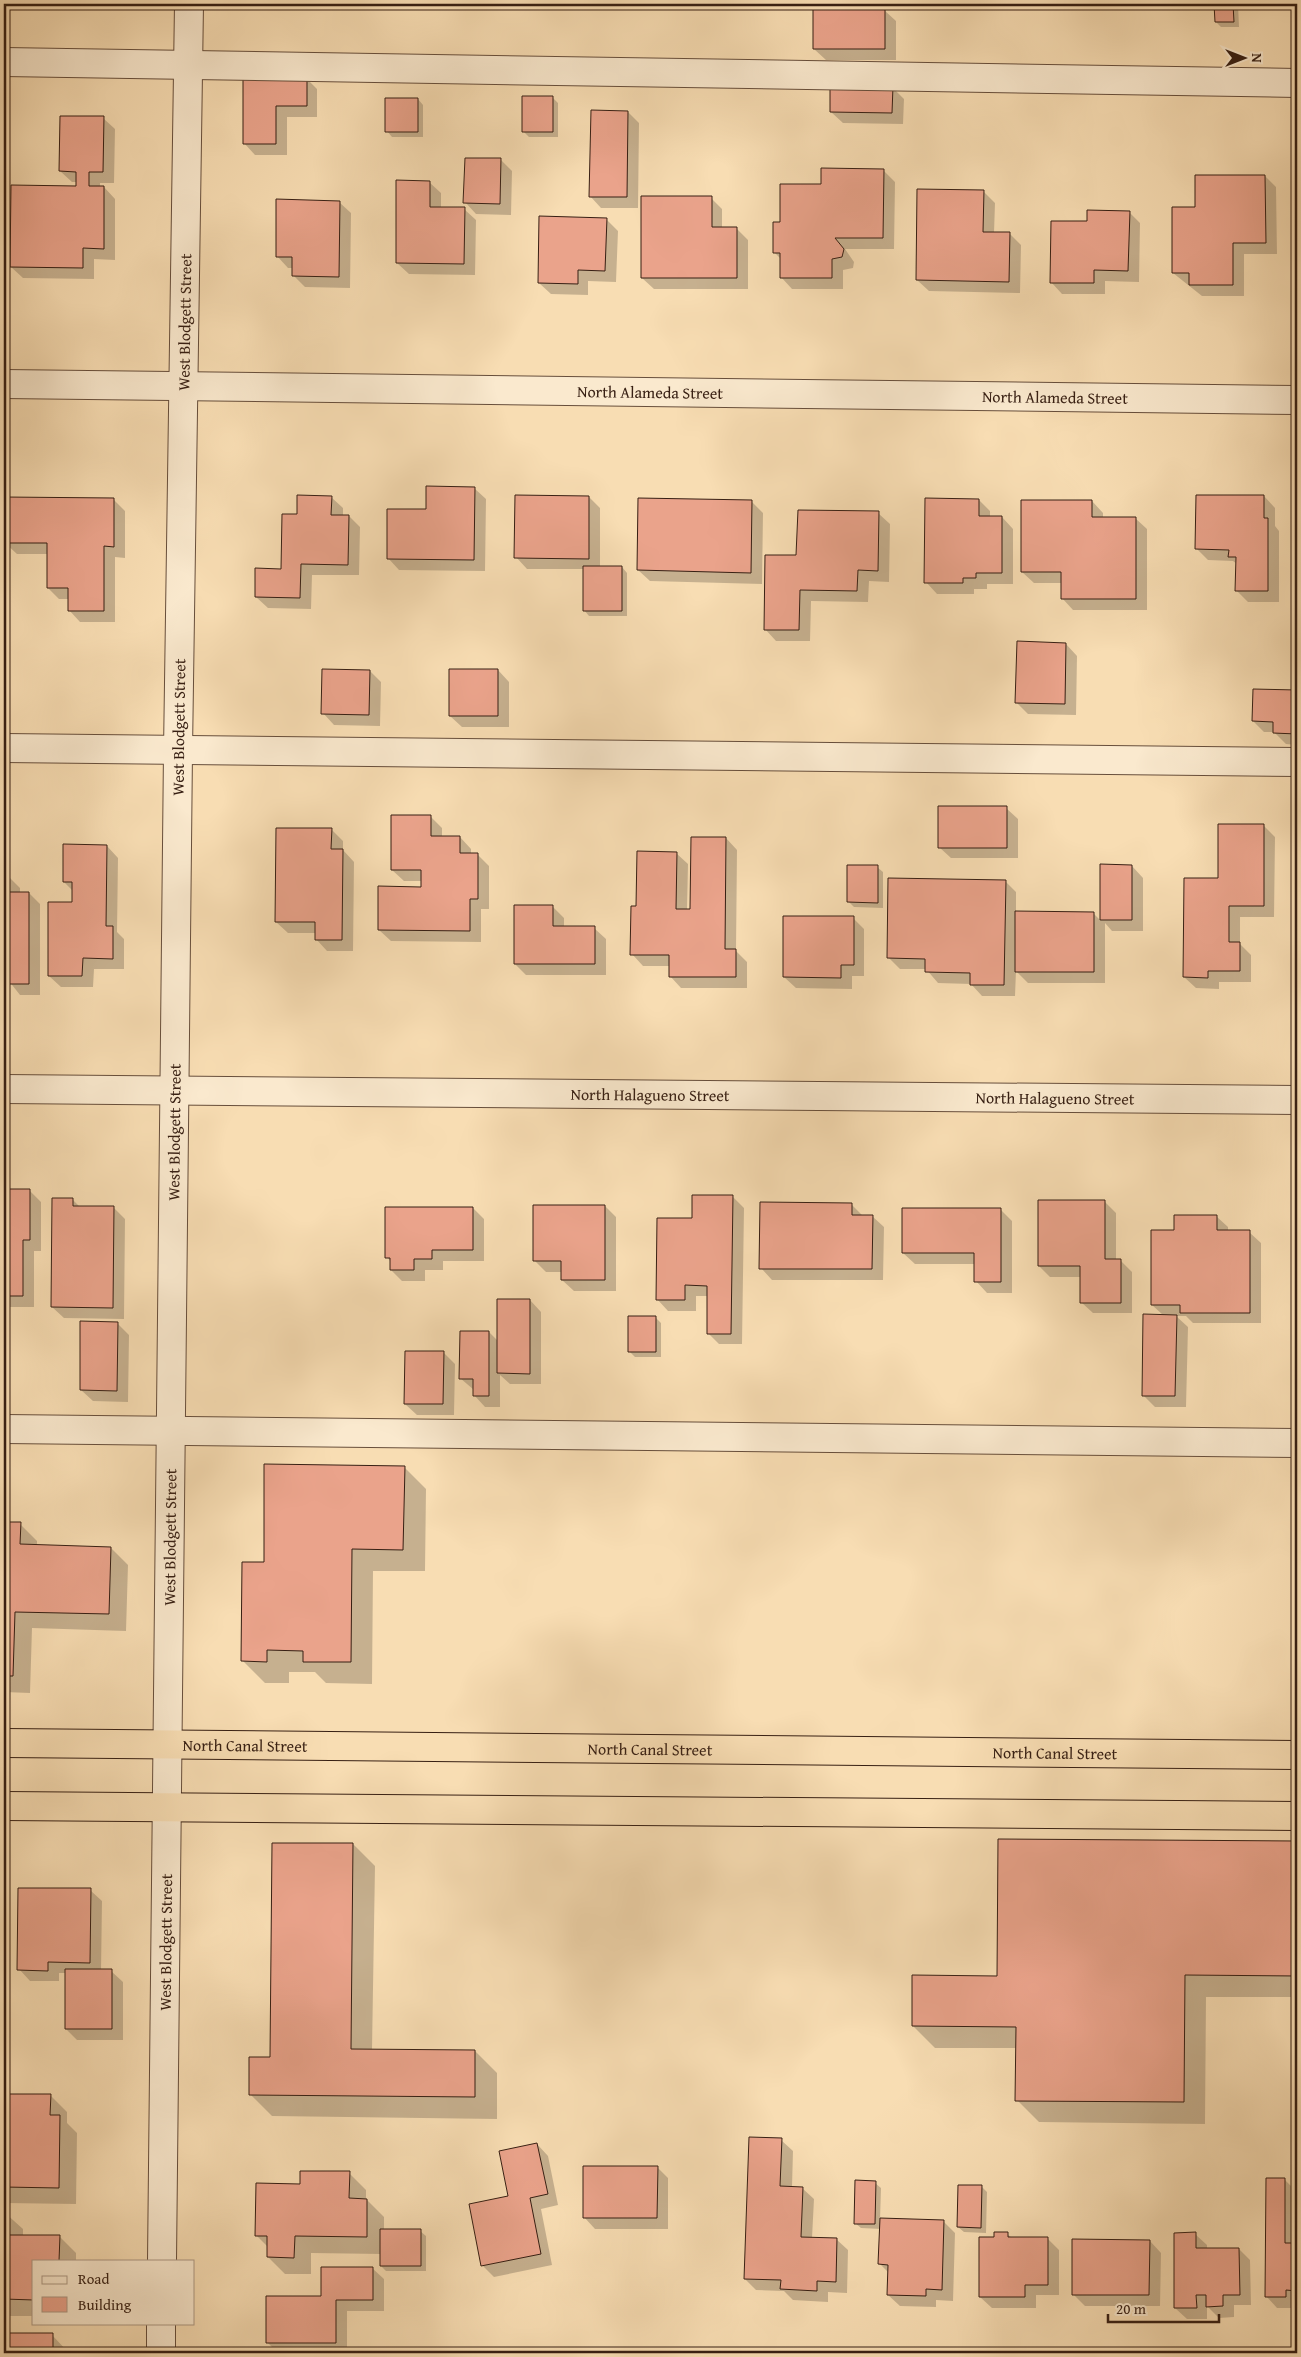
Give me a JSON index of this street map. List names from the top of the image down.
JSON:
{
  "streets": {
    "highway": ["North Canal Street"],
    "street": ["West Blodgett Street", "North Alameda Street", "North Halagueno Street"]
  },
  "crossings": [
    ["West Blodgett Street", "North Alameda Street"],
    ["West Blodgett Street", "North Halagueno Street"],
    ["West Blodgett Street", "North Canal Street"]
  ],
  "legend": ["Road", "Building"],
  "scale_bar": "20 m",
  "north": "right"
}
